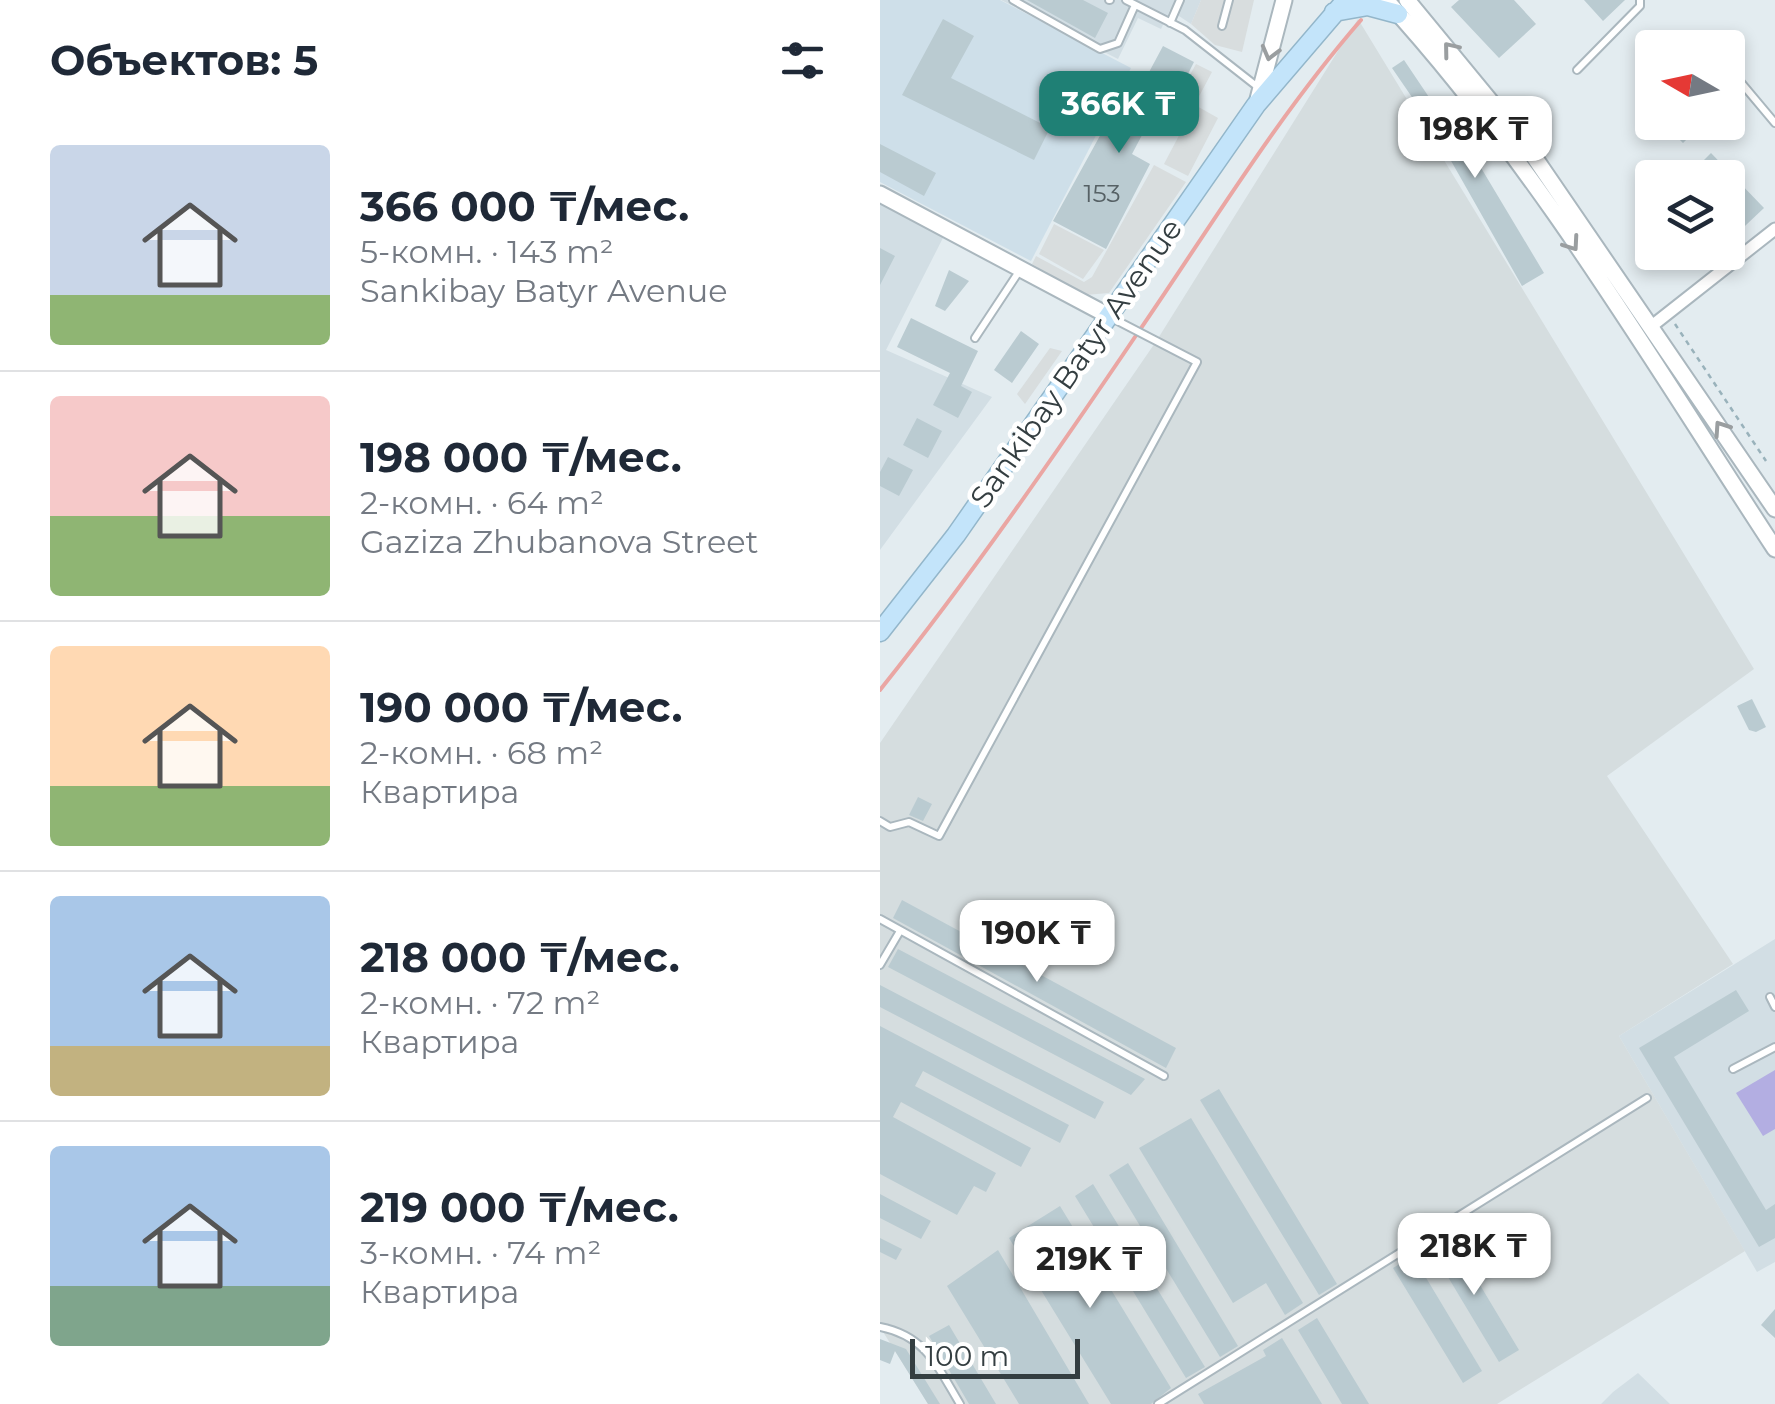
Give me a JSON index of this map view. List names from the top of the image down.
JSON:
{
  "streets": {
    "main road": ["Sankibay Batyr Avenue"]
  },
  "house_numbers": ["153"],
  "scale_bar": "100 m",
  "north": "left",
  "page": {
    "heading": "Объектов: 5",
    "price": [
      "366K ₸",
      "198K ₸",
      "190K ₸",
      "218K ₸",
      "219K ₸"
    ],
    "list": [
      {
        "name": "366 000 ₸/мес.",
        "note": "5-комн. · 143 m² · Sankibay Batyr Avenue"
      },
      {
        "name": "198 000 ₸/мес.",
        "note": "2-комн. · 64 m² · Gaziza Zhubanova Street"
      },
      {
        "name": "190 000 ₸/мес.",
        "note": "2-комн. · 68 m² · Квартира"
      },
      {
        "name": "218 000 ₸/мес.",
        "note": "2-комн. · 72 m² · Квартира"
      },
      {
        "name": "219 000 ₸/мес.",
        "note": "3-комн. · 74 m² · Квартира"
      }
    ],
    "scale": "100 m"
  }
}
